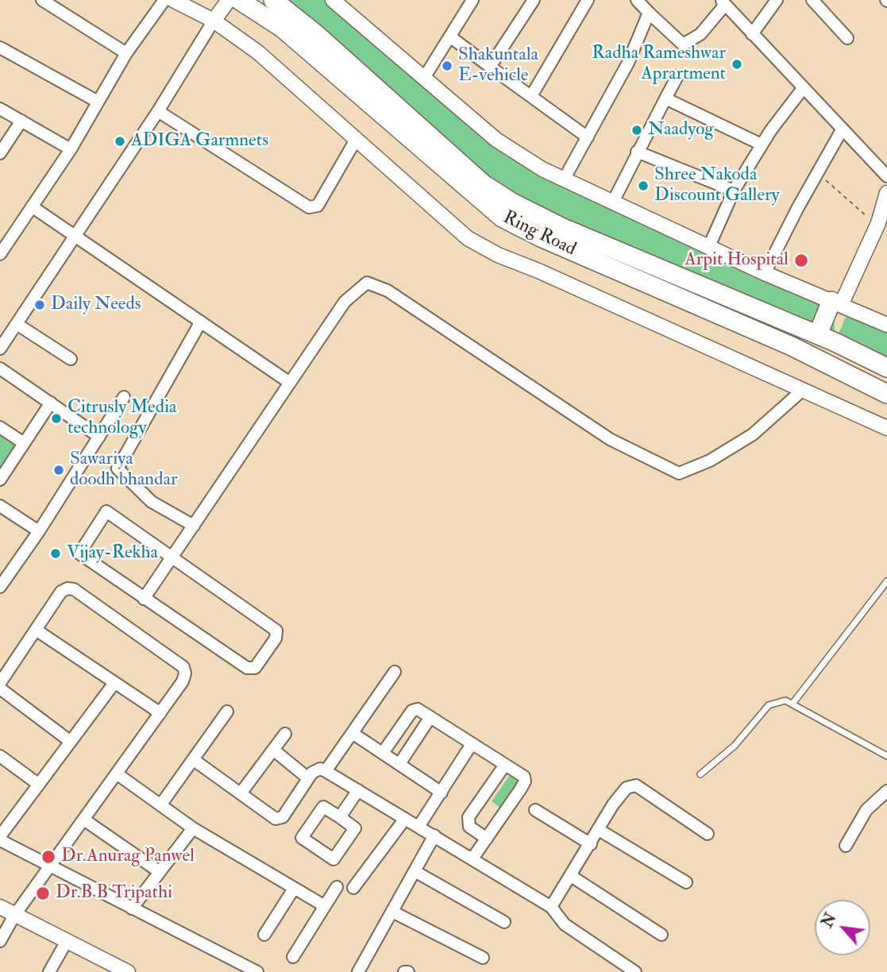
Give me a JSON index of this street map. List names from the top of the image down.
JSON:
{
  "streets": {
    "main road": ["Ring Road"]
  },
  "places": [
    "Radha Rameshwar Aprartment",
    "Shakuntala E-vehicle",
    "Naadyog",
    "ADIGA Garmnets",
    "Shree Nakoda Discount Gallery",
    "Arpit Hospital",
    "Daily Needs",
    "Citrusly Media technology",
    "Sawariya doodh bhandar",
    "Vijay-Rekha",
    "Dr.Anurag Panwel",
    "Dr.B B Tripathi"
  ],
  "north": "top left"
}
